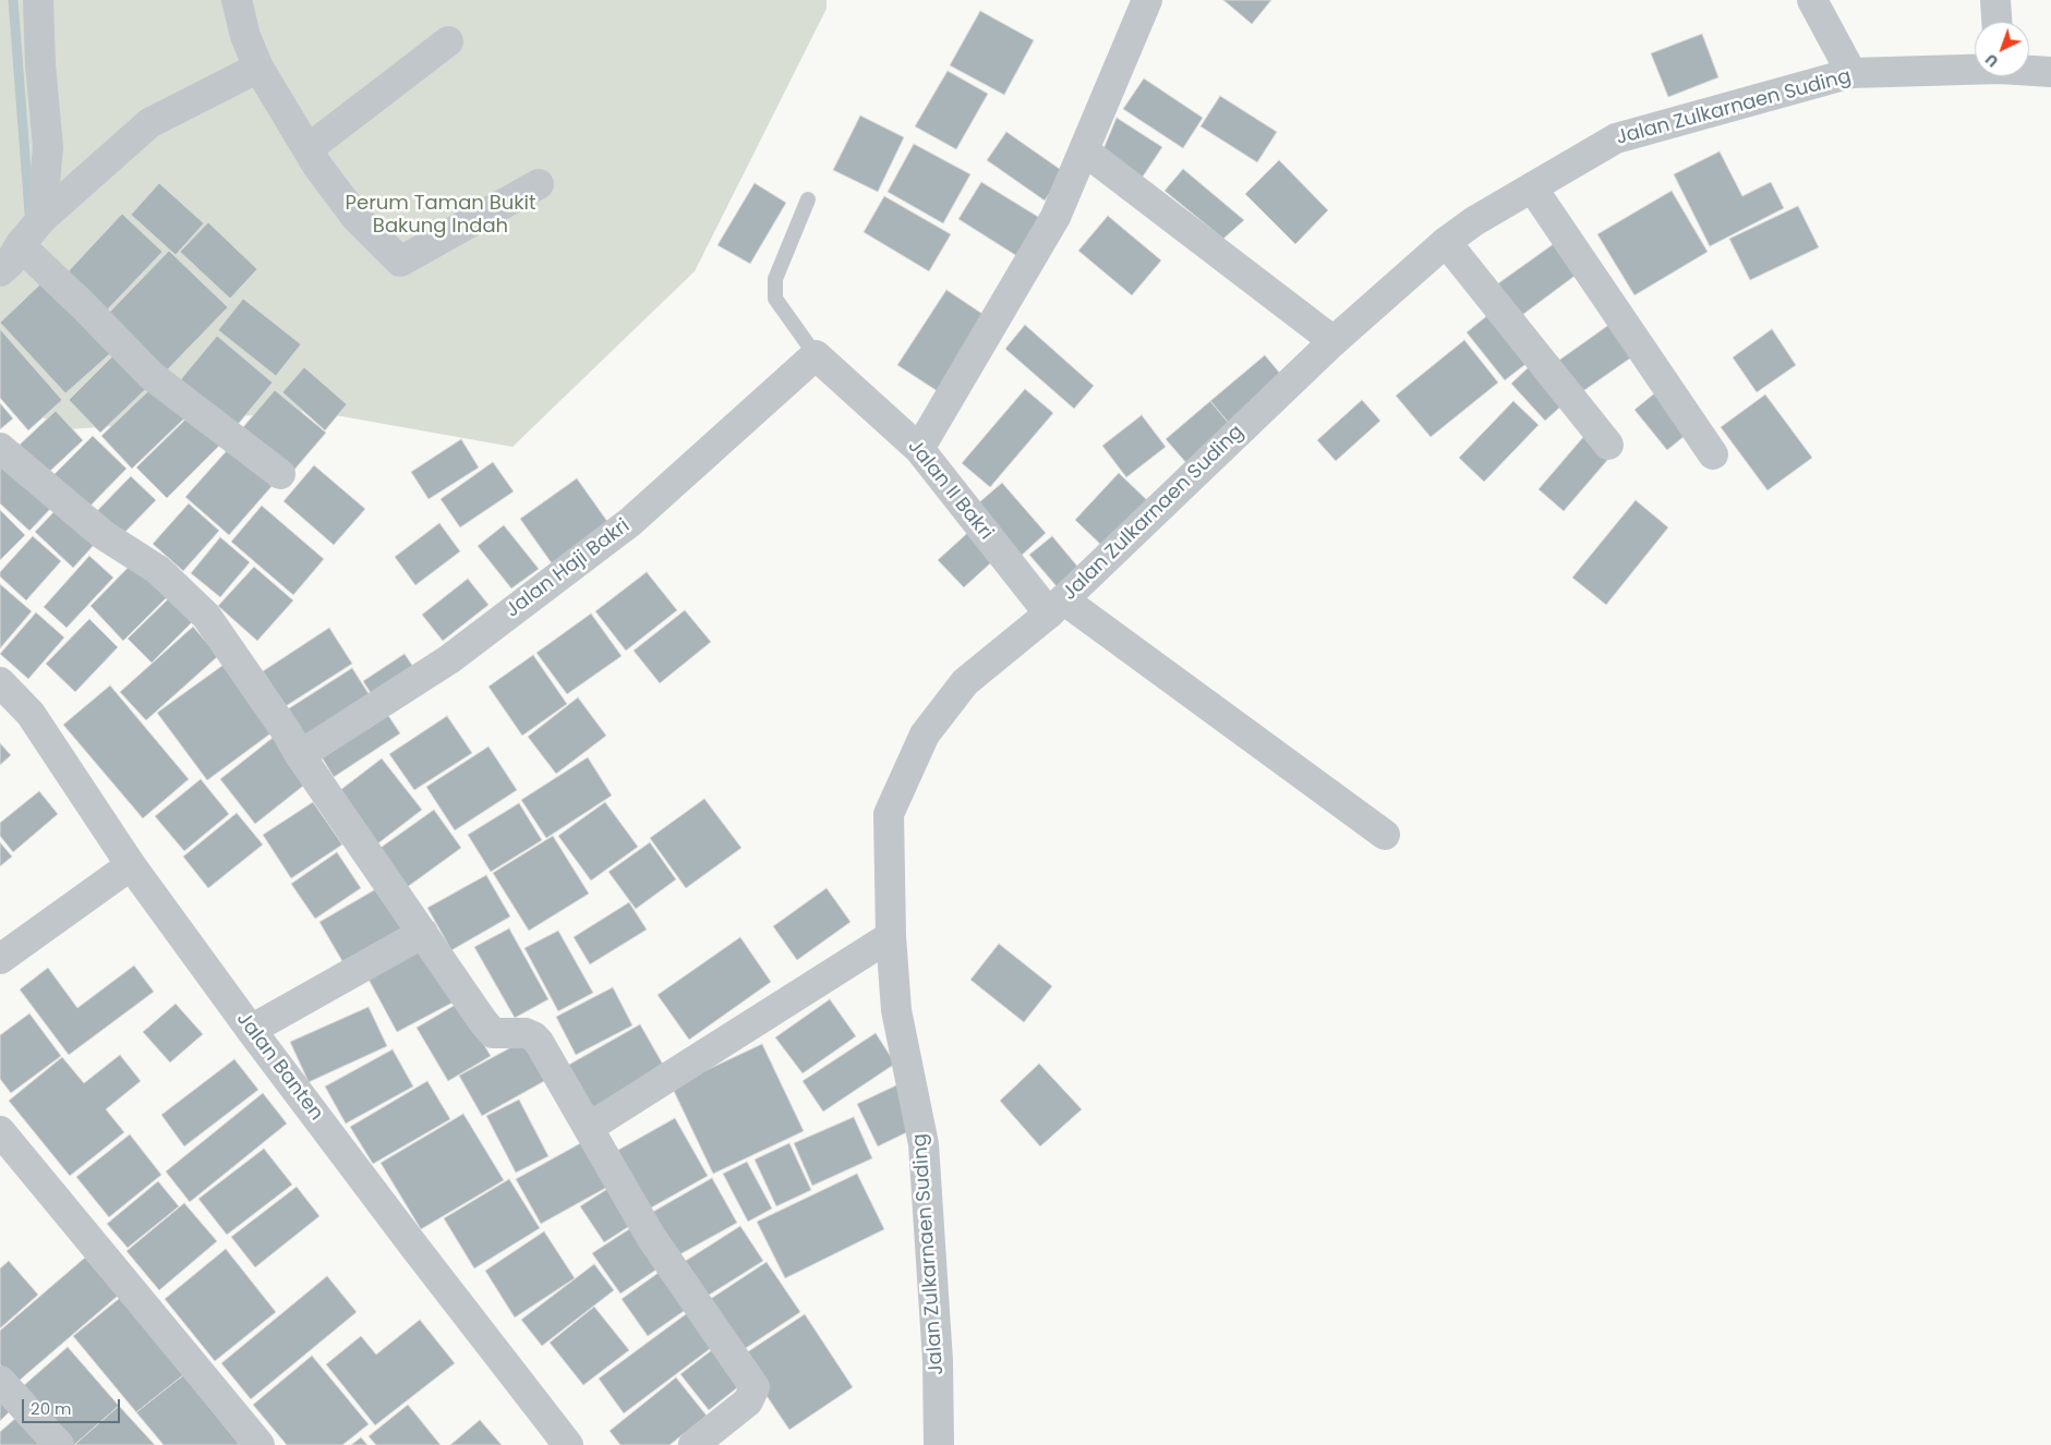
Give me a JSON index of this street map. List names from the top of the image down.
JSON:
{
  "streets": {
    "street": [
      "Jalan Zulkarnaen Suding",
      "Jalan II Bakri",
      "Jalan Haji Bakri",
      "Jalan Banten"
    ]
  },
  "crossings": [
    ["Jalan Zulkarnaen Suding", "Jalan II Bakri"],
    ["Jalan II Bakri", "Jalan Haji Bakri"]
  ],
  "parks": ["Perum Taman Bukit Bakung Indah"],
  "scale_bar": "20 m",
  "north": "bottom left"
}
